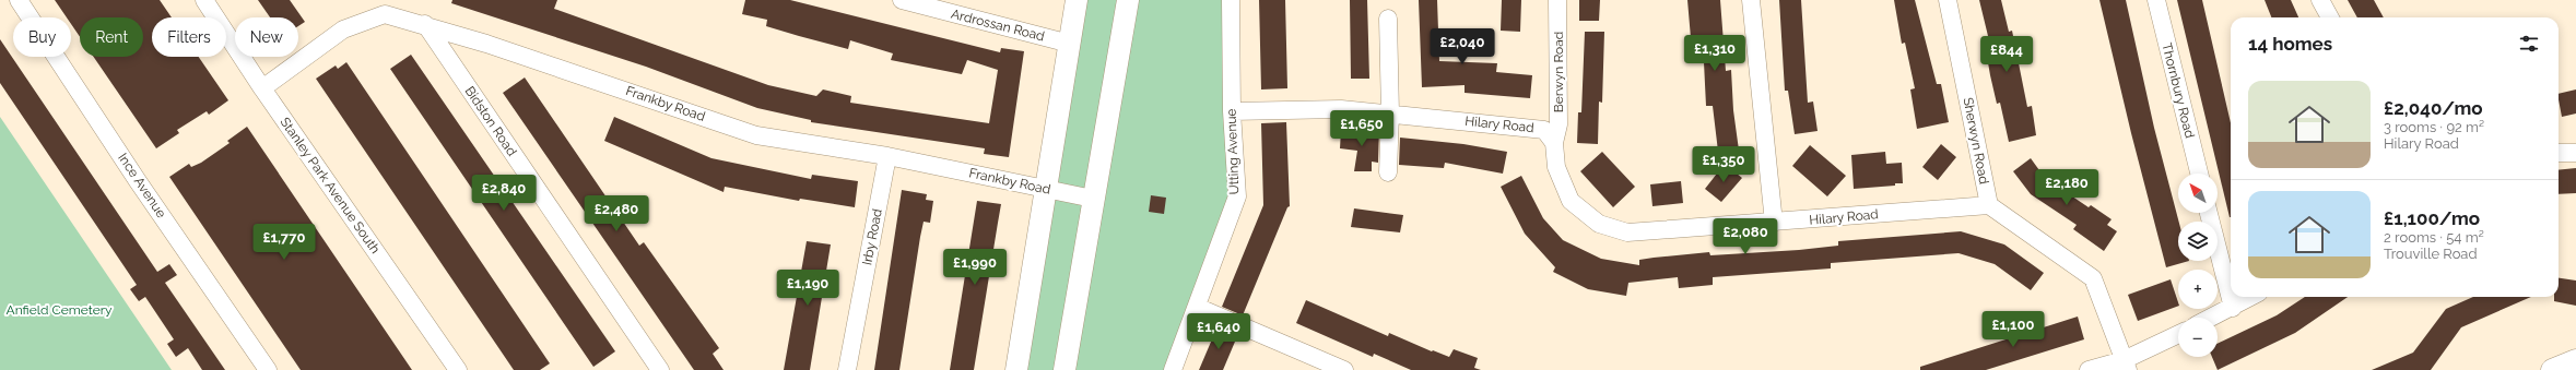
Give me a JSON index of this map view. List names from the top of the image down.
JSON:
{
  "streets": {
    "street": [
      "Ardrossan Road",
      "Berwyn Road",
      "Thornbury Road",
      "Frankby Road",
      "Bidston Road",
      "Hilary Road",
      "Sherwyn Road",
      "Utting Avenue",
      "Ince Avenue",
      "Stanley Park Avenue South",
      "Irby Road"
    ]
  },
  "crossings": [
    ["Berwyn Road", "Hilary Road"],
    ["Frankby Road", "Bidston Road"],
    ["Frankby Road", "Stanley Park Avenue South"],
    ["Frankby Road", "Irby Road"],
    ["Hilary Road", "Sherwyn Road"],
    ["Hilary Road", "Utting Avenue"]
  ],
  "parks": ["Anfield Cemetery"],
  "north": "top left",
  "page": {
    "chip": [
      "Buy",
      "Rent",
      "Filters",
      "New"
    ],
    "heading": "14 homes",
    "price": [
      "£2,040",
      "£1,310",
      "£844",
      "£1,650",
      "£1,350",
      "£2,180",
      "£2,840",
      "£2,480",
      "£2,080",
      "£1,770",
      "£1,990",
      "£1,190",
      "£1,100",
      "£1,640"
    ],
    "list": [
      {
        "name": "£2,040/mo",
        "note": "3 rooms · 92 m² · Hilary Road"
      },
      {
        "name": "£1,100/mo",
        "note": "2 rooms · 54 m² · Trouville Road"
      }
    ],
    "map_buttons": ["+", "−"]
  }
}
